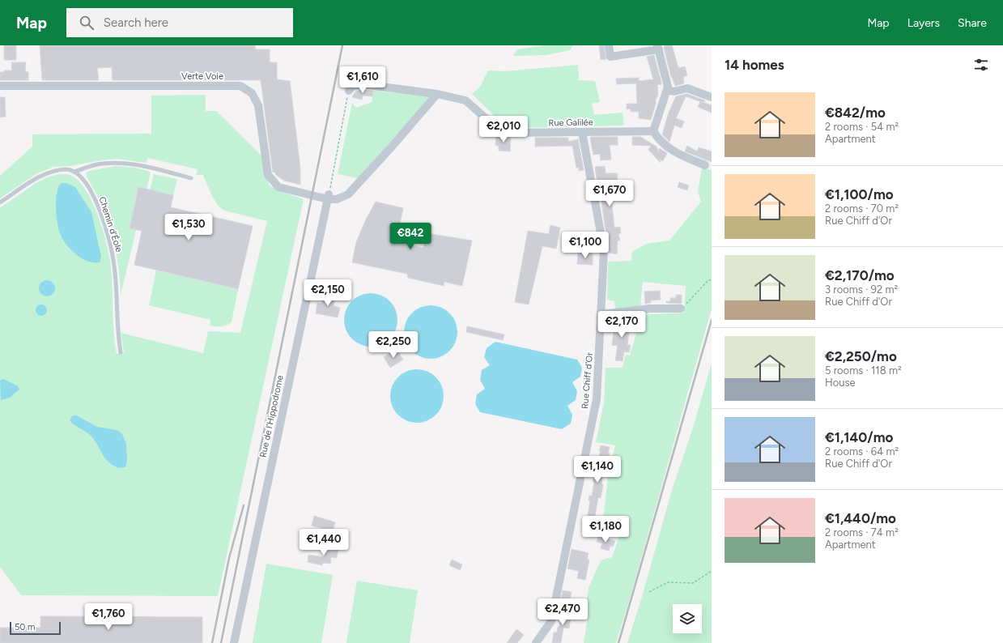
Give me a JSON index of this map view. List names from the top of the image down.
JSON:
{
  "streets": {
    "street": [
      "Verte Voie",
      "Rue Galilée",
      "Rue Chiff d'Or",
      "Rue de l'Hippodrome"
    ],
    "lane": ["Chemin d'Éole"]
  },
  "crossings": [
    ["Verte Voie", "Rue de l'Hippodrome"],
    ["Rue Galilée", "Rue Chiff d'Or"]
  ],
  "scale_bar": "50 m",
  "page": {
    "header": "Map",
    "search": "Search here",
    "nav": ["Map", "Layers", "Share"],
    "heading": "14 homes",
    "price": [
      "€1,610",
      "€2,010",
      "€1,670",
      "€1,530",
      "€842",
      "€1,100",
      "€2,150",
      "€2,170",
      "€2,250",
      "€1,140",
      "€1,180",
      "€1,440",
      "€2,470",
      "€1,760"
    ],
    "list": [
      {
        "name": "€842/mo",
        "note": "2 rooms · 54 m² · Apartment"
      },
      {
        "name": "€1,100/mo",
        "note": "2 rooms · 70 m² · Rue Chiff d'Or"
      },
      {
        "name": "€2,170/mo",
        "note": "3 rooms · 92 m² · Rue Chiff d'Or"
      },
      {
        "name": "€2,250/mo",
        "note": "5 rooms · 118 m² · House"
      },
      {
        "name": "€1,140/mo",
        "note": "2 rooms · 64 m² · Rue Chiff d'Or"
      },
      {
        "name": "€1,440/mo",
        "note": "2 rooms · 74 m² · Apartment"
      }
    ],
    "scale": "50 m"
  }
}
